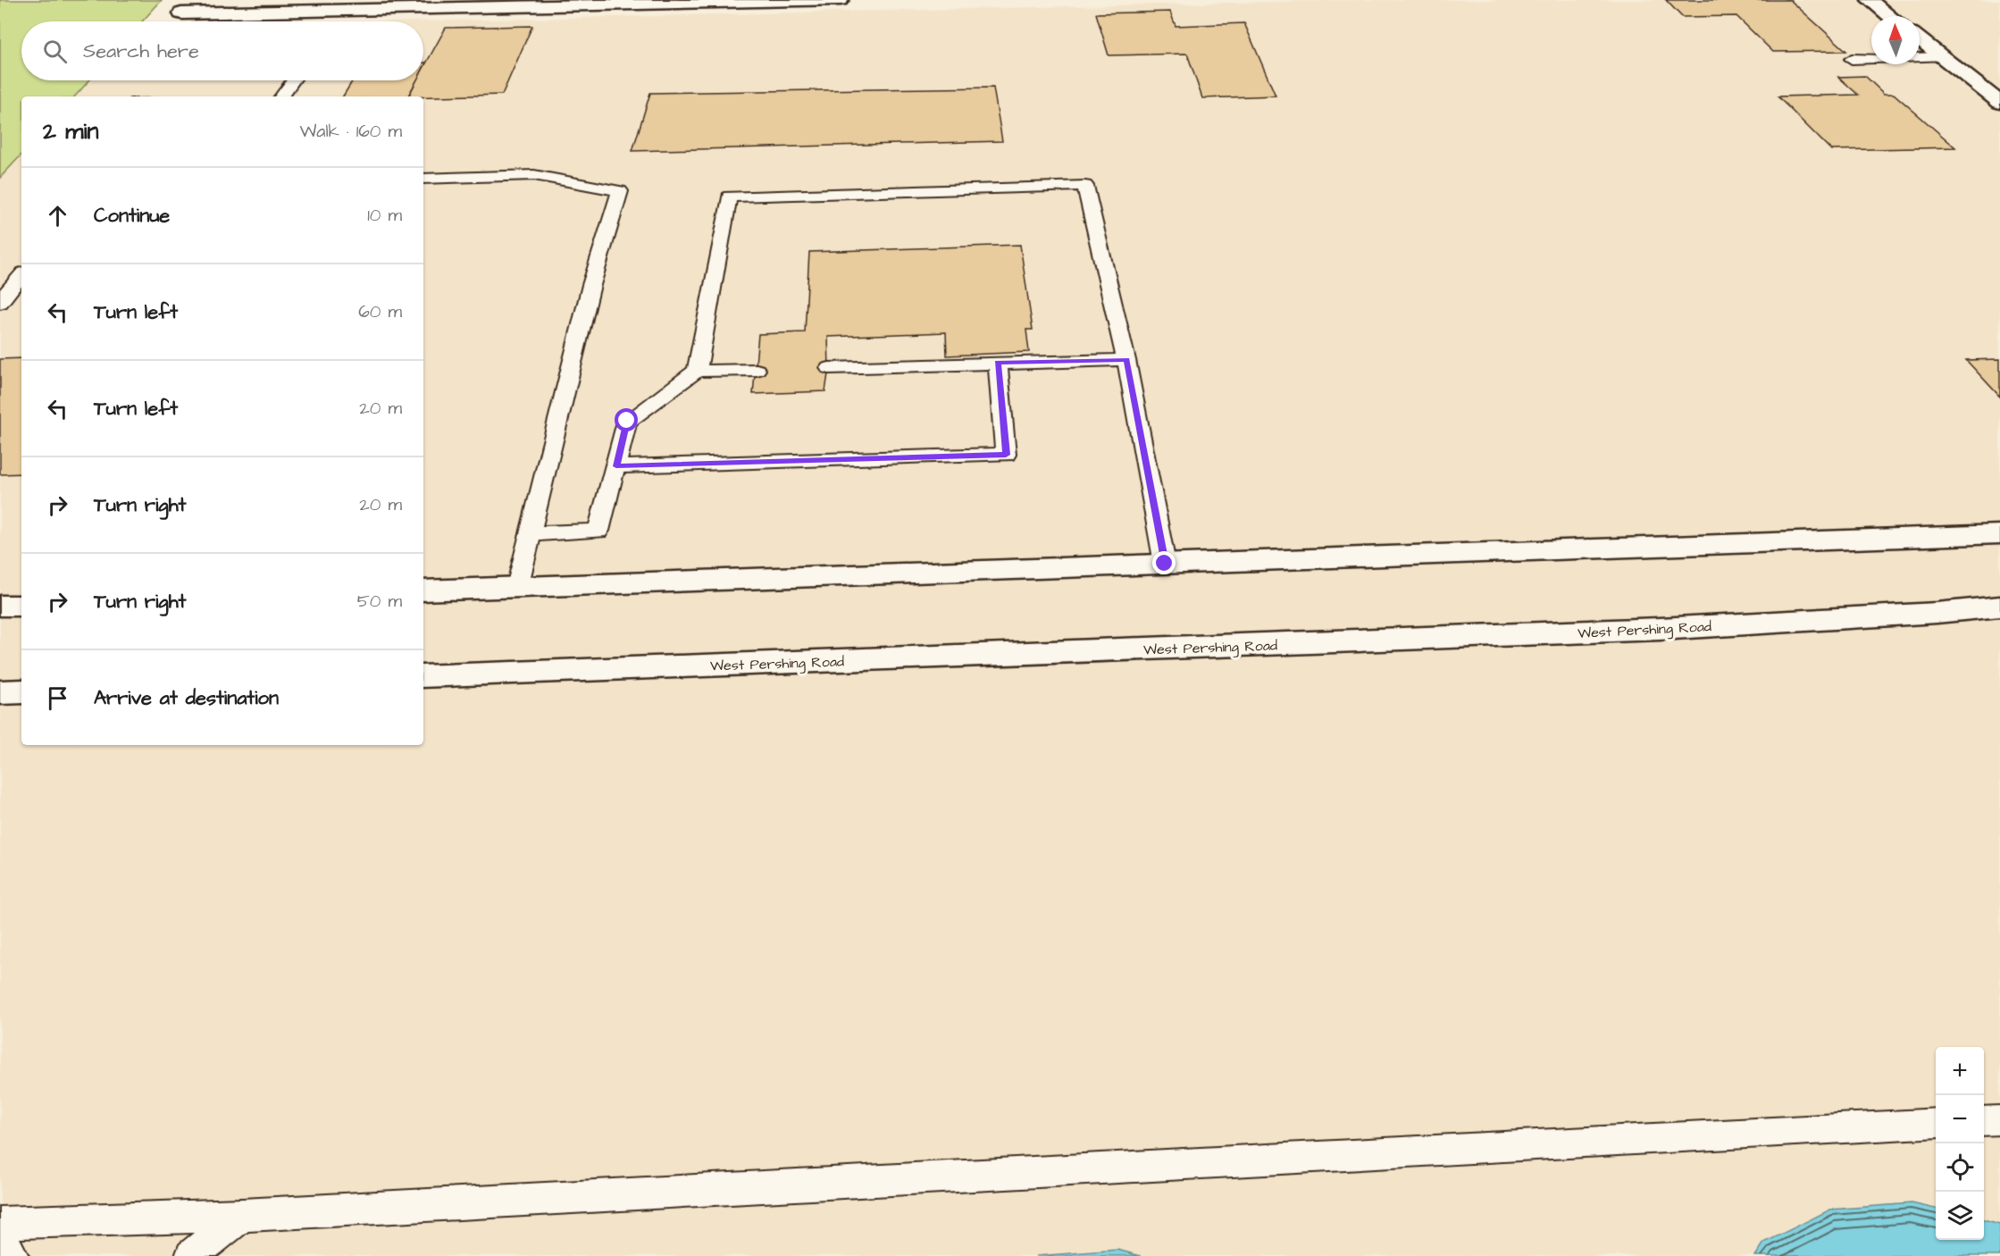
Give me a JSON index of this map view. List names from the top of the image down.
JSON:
{
  "streets": {
    "main road": ["West Pershing Road"]
  },
  "north": "top",
  "page": {
    "search": "Search here",
    "heading": ["2 min", "Walk · 160 m"],
    "list": [
      ["Continue", "10 m"],
      ["Turn left", "60 m"],
      ["Turn left", "20 m"],
      ["Turn right", "20 m"],
      ["Turn right", "50 m"],
      "Arrive at destination"
    ],
    "map_buttons": ["+", "−"]
  }
}
